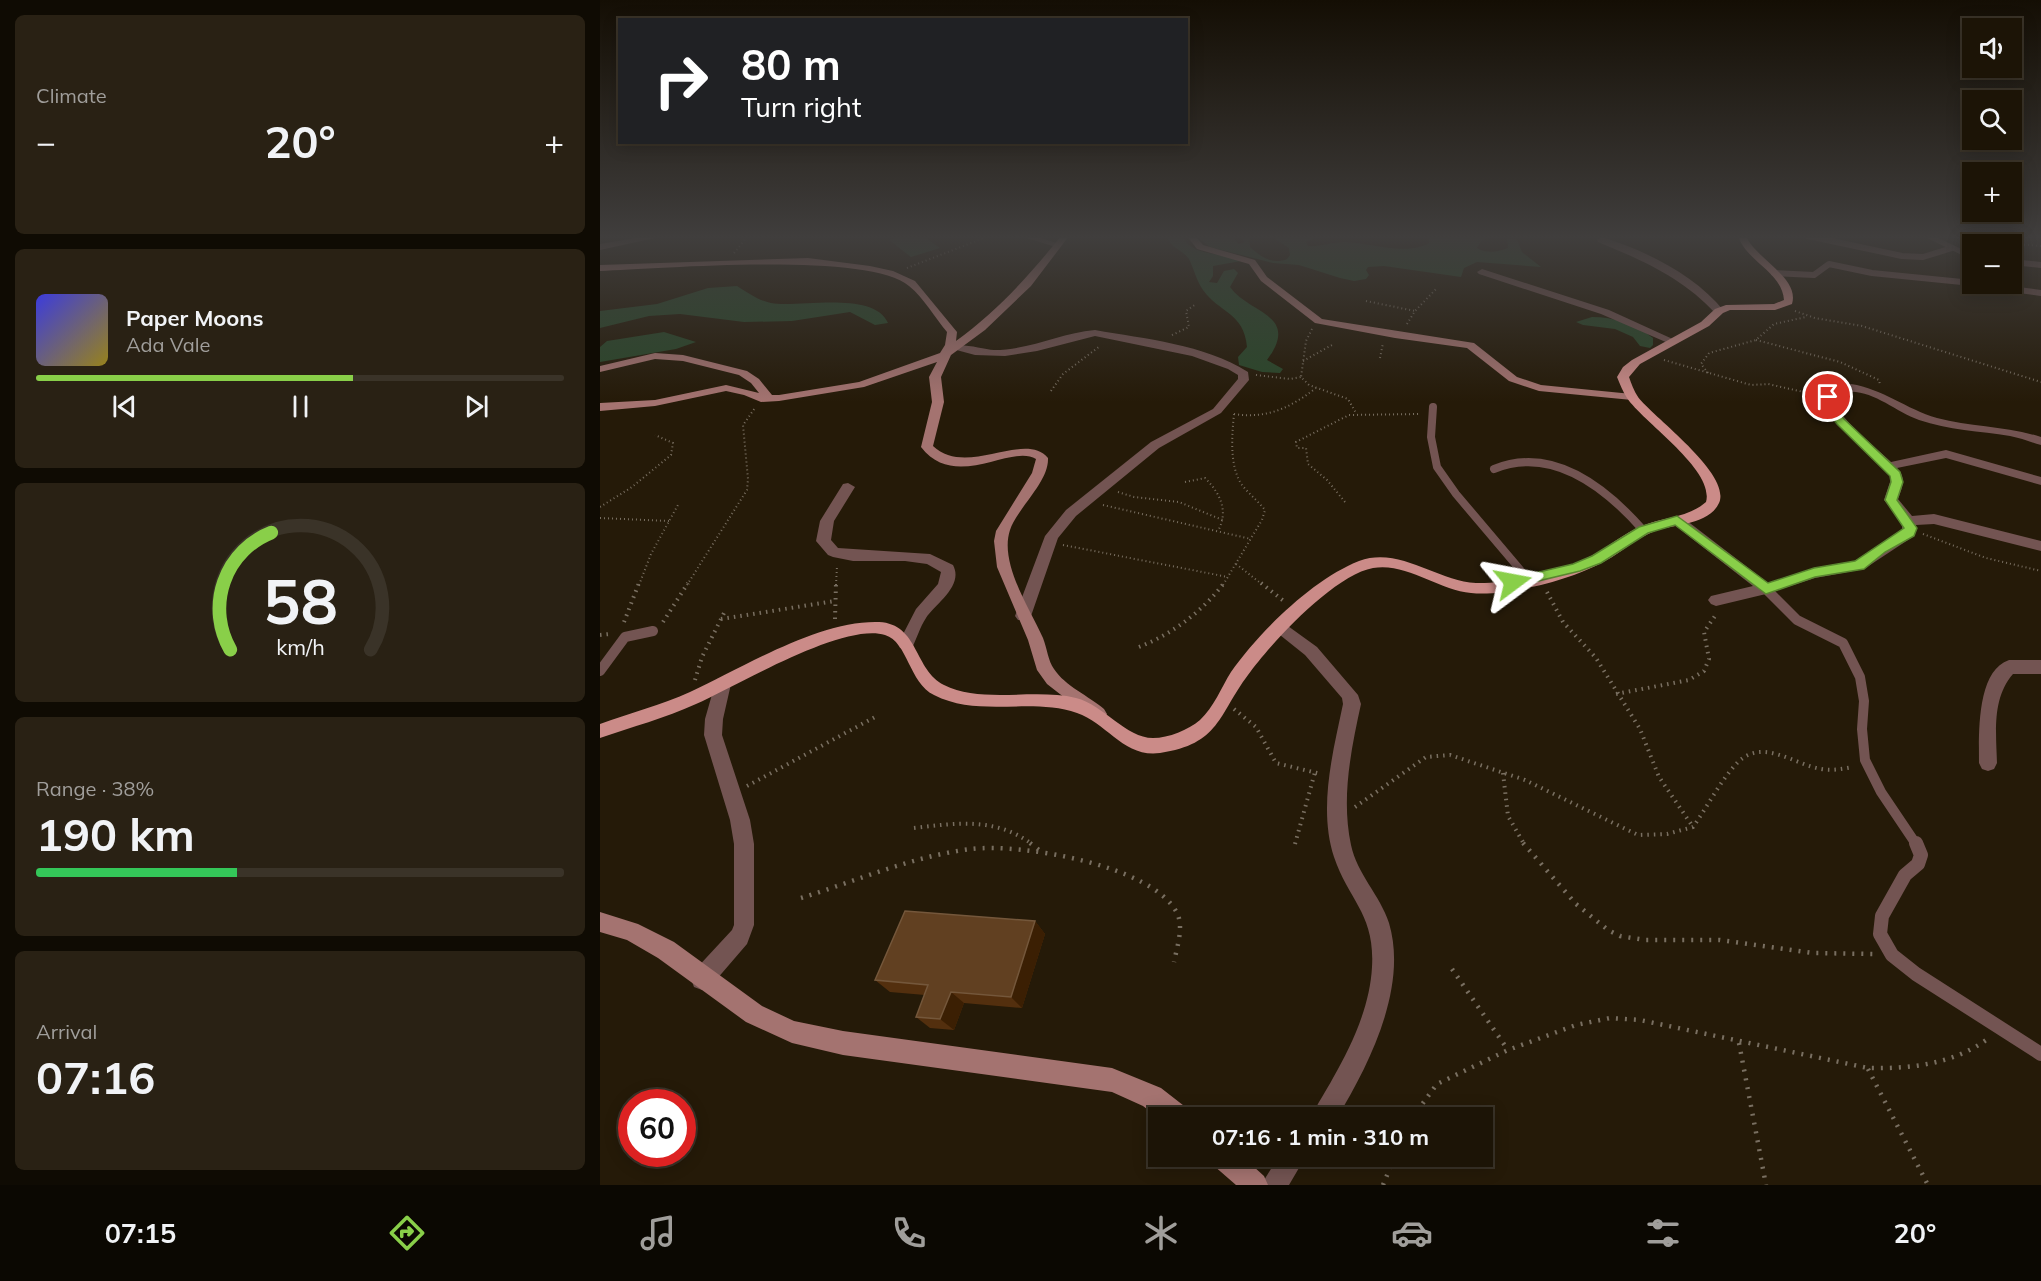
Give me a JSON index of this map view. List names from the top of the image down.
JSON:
{
  "page": {
    "tile": [
      "Climate",
      ["Range · 38%", "190 km"],
      ["Arrival", "07:16"]
    ],
    "map_buttons": ["+", "−"],
    "turn": ["80 m", "Turn right"],
    "heat": ["−", "20°", "+"],
    "song": ["Paper Moons", "Ada Vale"],
    "limit": "60",
    "trip": "07:16 · 1 min · 310 m",
    "tabs": ["07:15", "20°"],
    "gauge": ["58", "km/h"]
  }
}
